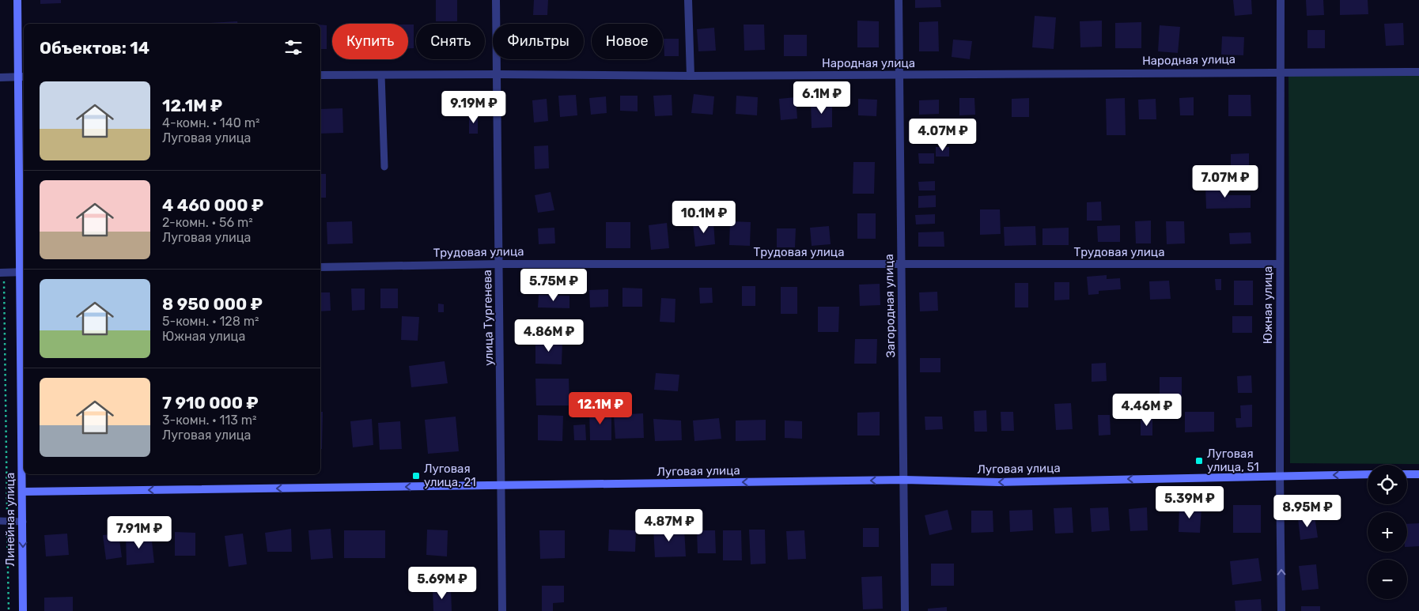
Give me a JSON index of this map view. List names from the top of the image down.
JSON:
{
  "streets": {
    "street": [
      "Народная улица",
      "Трудовая улица",
      "Южная улица",
      "Загородная улица",
      "улица Тургенева",
      "Луговая улица",
      "Линейная улица"
    ]
  },
  "crossings": [
    ["Народная улица", "Южная улица"],
    ["Народная улица", "Загородная улица"],
    ["Народная улица", "улица Тургенева"],
    ["Трудовая улица", "Южная улица"],
    ["Трудовая улица", "Загородная улица"],
    ["Трудовая улица", "улица Тургенева"],
    ["Южная улица", "Луговая улица"],
    ["Загородная улица", "Луговая улица"],
    ["улица Тургенева", "Луговая улица"],
    ["Луговая улица", "Линейная улица"]
  ],
  "one_way": ["Луговая улица"],
  "places": {
    "transit": ["Луговая улица, 51", "Луговая улица, 21"]
  },
  "page": {
    "chip": [
      "Купить",
      "Снять",
      "Фильтры",
      "Новое"
    ],
    "heading": "Объектов: 14",
    "list": [
      {
        "name": "12.1M ₽",
        "note": "4-комн. · 140 m² · Луговая улица"
      },
      {
        "name": "4 460 000 ₽",
        "note": "2-комн. · 56 m² · Луговая улица"
      },
      {
        "name": "8 950 000 ₽",
        "note": "5-комн. · 128 m² · Южная улица"
      },
      {
        "name": "7 910 000 ₽",
        "note": "3-комн. · 113 m² · Луговая улица"
      }
    ],
    "price": [
      "6.1M ₽",
      "9.19M ₽",
      "4.07M ₽",
      "7.07M ₽",
      "10.1M ₽",
      "5.75M ₽",
      "4.86M ₽",
      "12.1M ₽",
      "4.46M ₽",
      "5.39M ₽",
      "8.95M ₽",
      "4.87M ₽",
      "7.91M ₽",
      "5.69M ₽"
    ],
    "map_buttons": ["+", "−"]
  }
}
